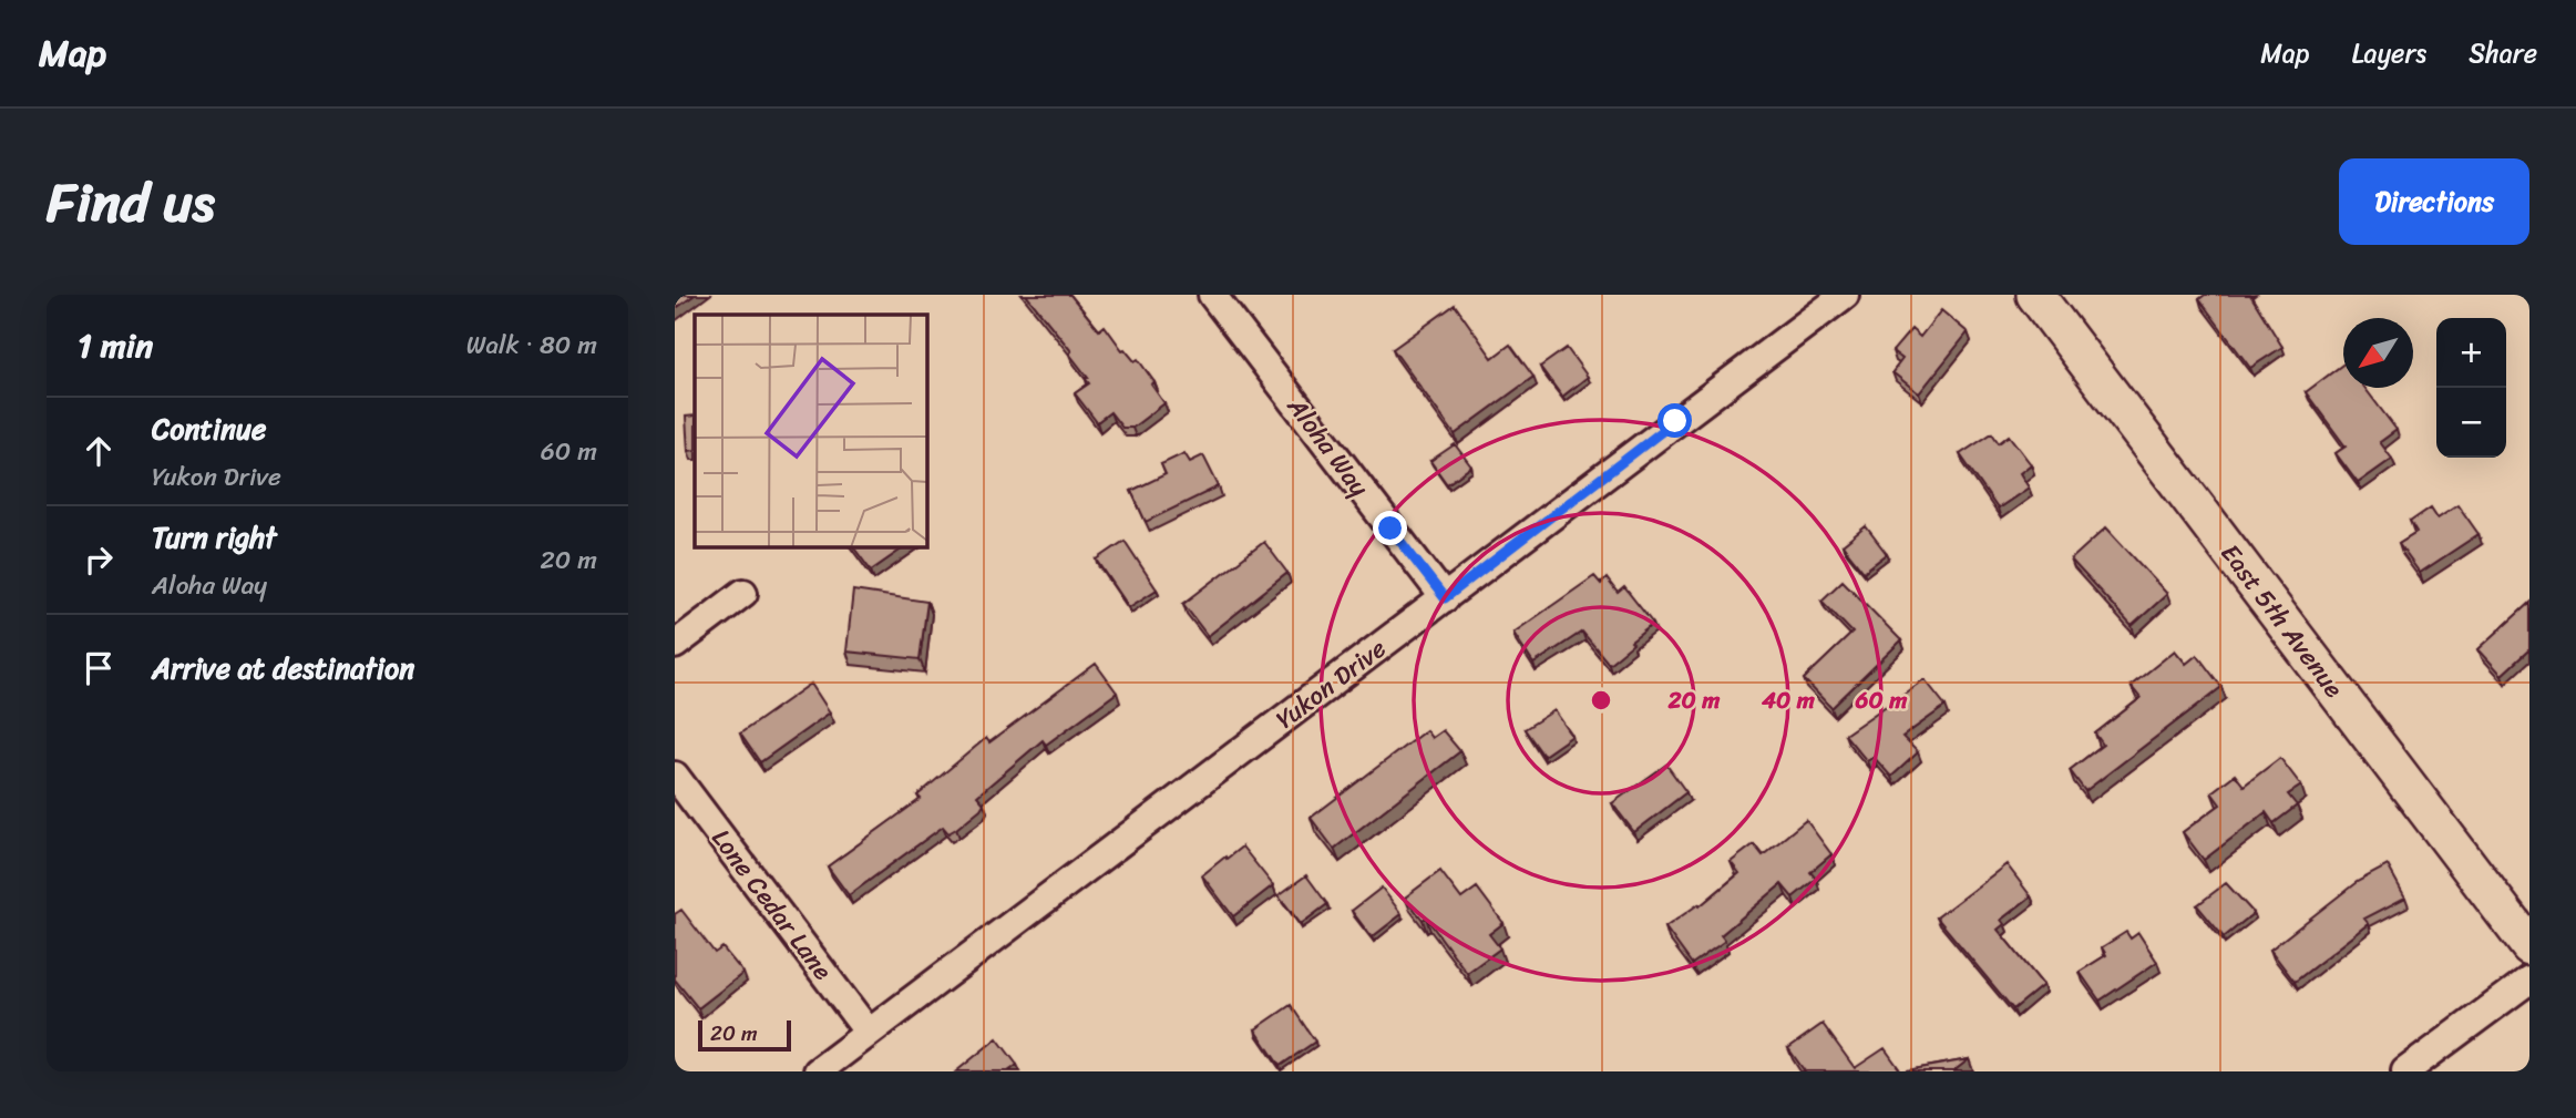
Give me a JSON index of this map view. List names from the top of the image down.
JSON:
{
  "streets": {
    "street": [
      "Aloha Way",
      "East 5th Avenue",
      "Yukon Drive",
      "Lone Cedar Lane"
    ]
  },
  "crossings": [
    ["Aloha Way", "Yukon Drive"],
    ["Yukon Drive", "Lone Cedar Lane"]
  ],
  "scale_bar": "20 m",
  "north": "bottom left",
  "page": {
    "header": "Map",
    "nav": ["Map", "Layers", "Share"],
    "title": "Find us",
    "buttons": "Directions",
    "heading": ["1 min", "Walk · 80 m"],
    "map_buttons": ["+", "−"],
    "list": [
      ["Continue", "Yukon Drive", "60 m"],
      ["Turn right", "Aloha Way", "20 m"],
      "Arrive at destination"
    ],
    "scale": "20 m"
  },
  "rings": ["20 m", "40 m", "60 m"]
}
